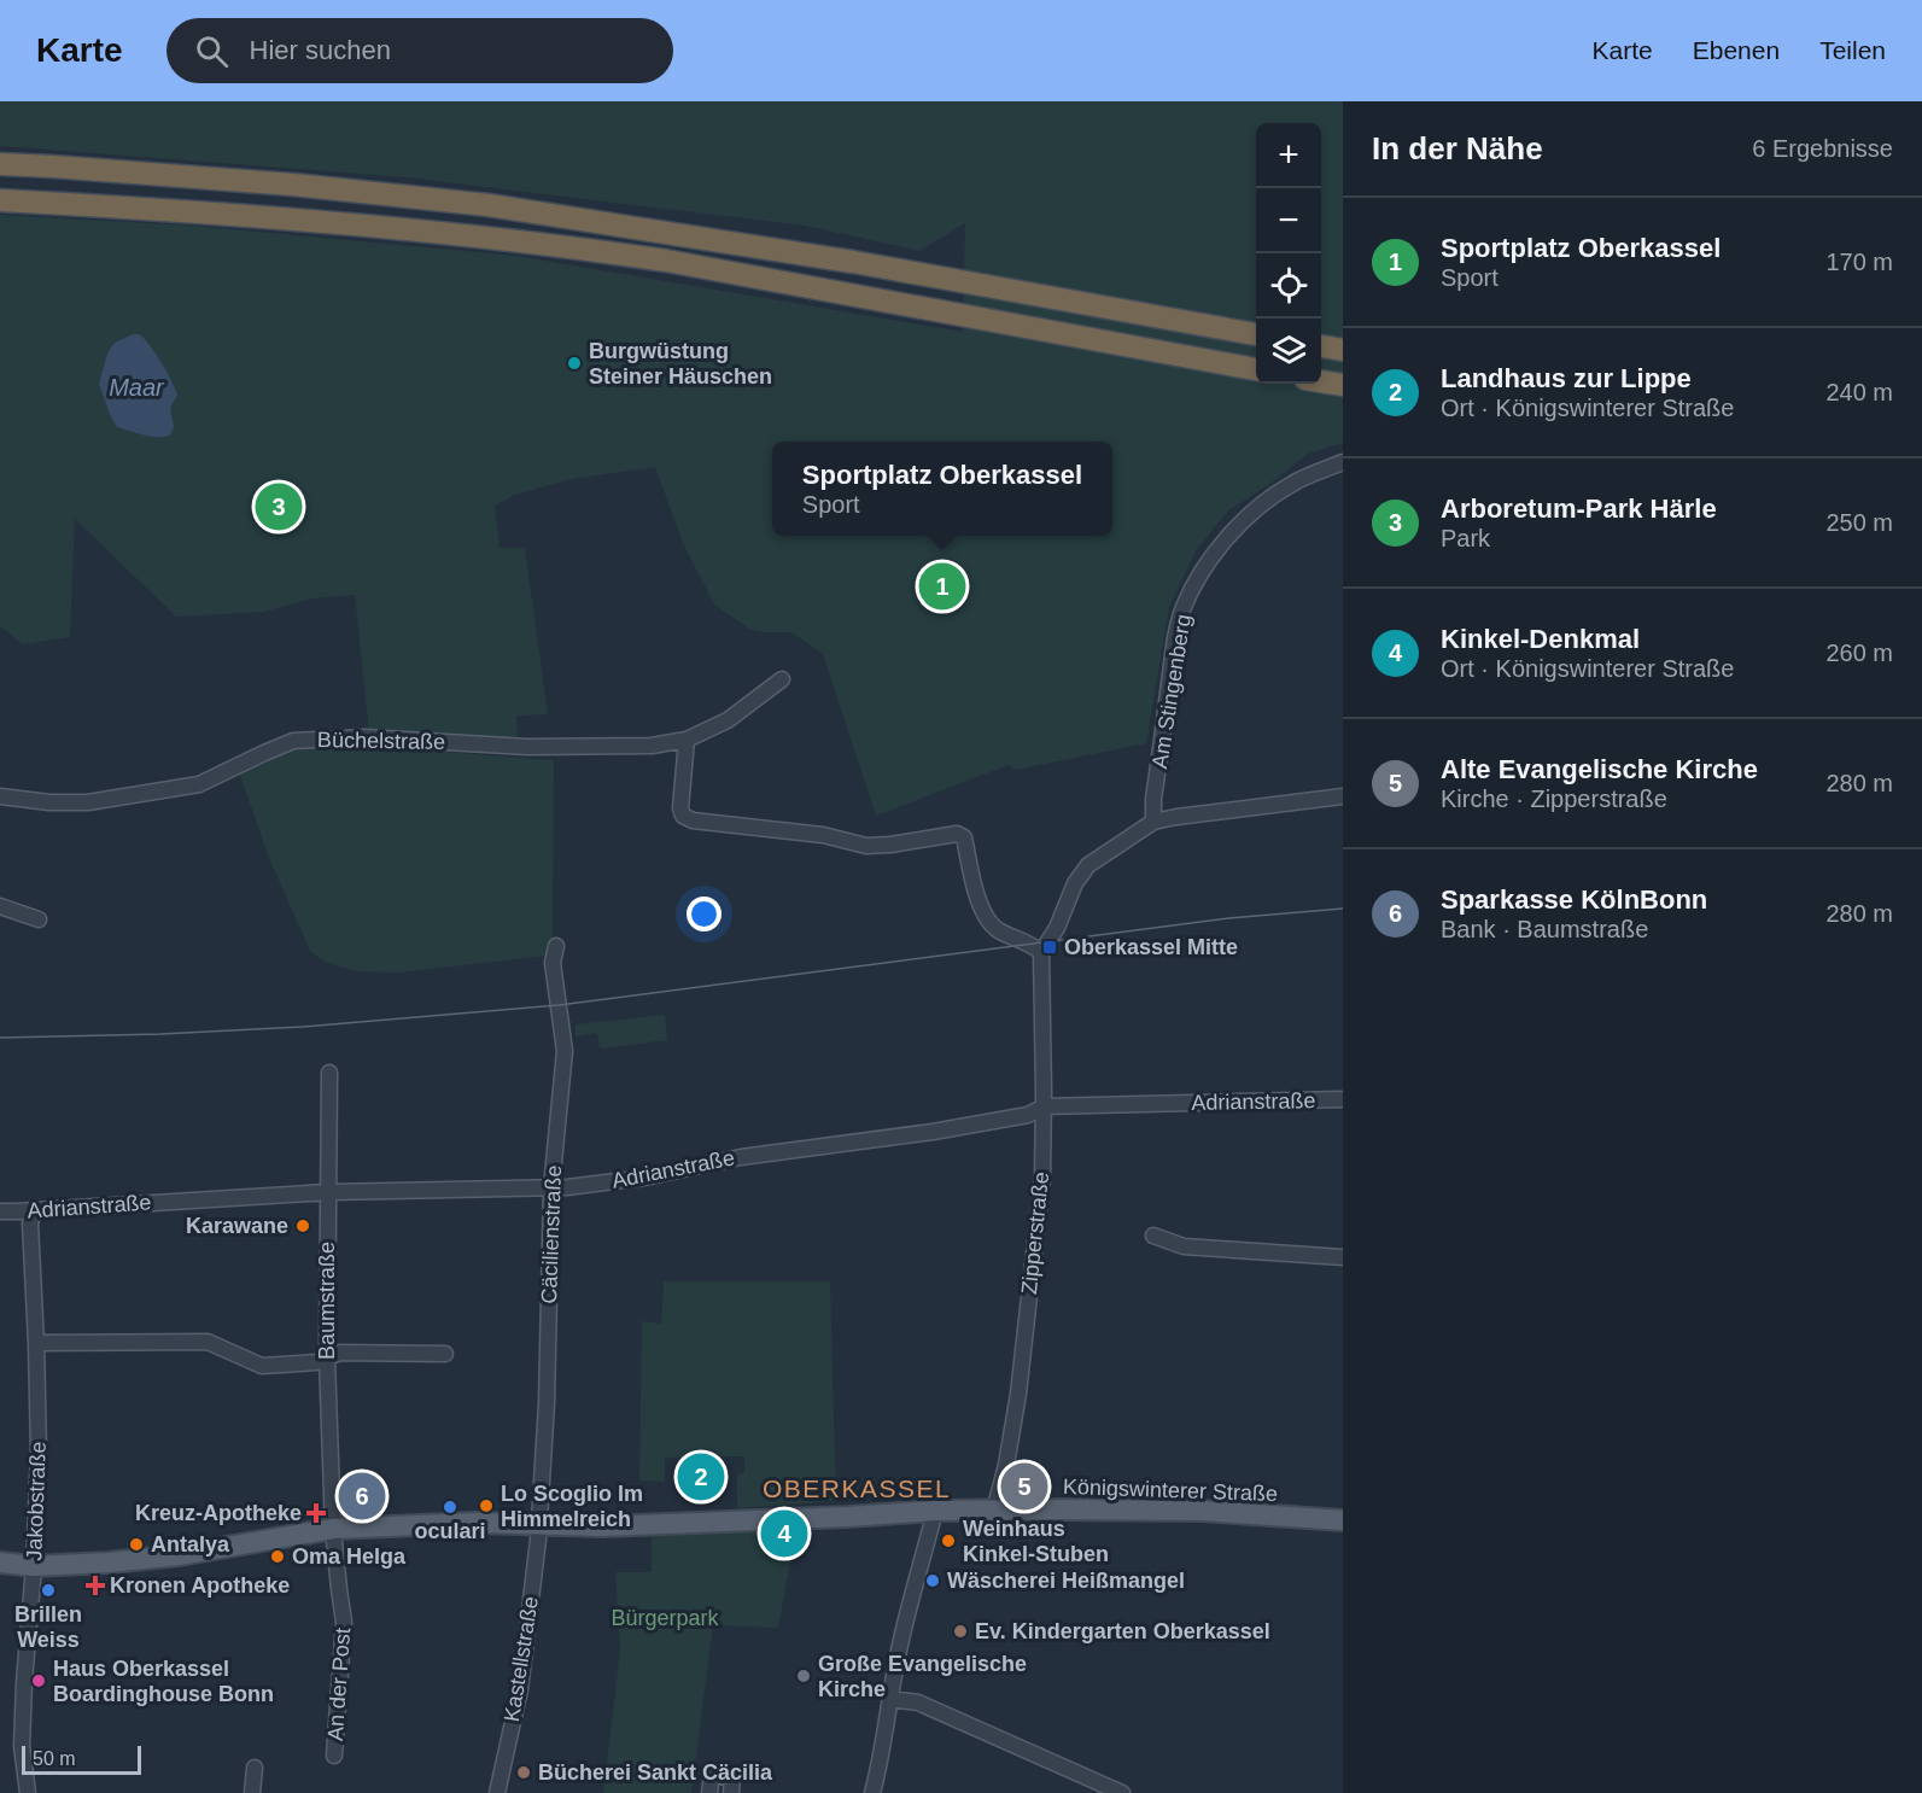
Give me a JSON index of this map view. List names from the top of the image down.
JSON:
{
  "streets": {
    "main road": ["Königswinterer Straße"],
    "street": [
      "Am Stingenberg",
      "Büchelstraße",
      "Adrianstraße",
      "Zipperstraße",
      "Cäcilienstraße",
      "Baumstraße",
      "Jakobstraße",
      "Kastellstraße",
      "An der Post"
    ]
  },
  "crossings": [
    ["Adrianstraße", "Zipperstraße"],
    ["Adrianstraße", "Cäcilienstraße"],
    ["Adrianstraße", "Baumstraße"],
    ["Adrianstraße", "Jakobstraße"],
    ["Zipperstraße", "Königswinterer Straße"],
    ["Cäcilienstraße", "Königswinterer Straße"],
    ["Cäcilienstraße", "Kastellstraße"],
    ["Baumstraße", "Königswinterer Straße"],
    ["Baumstraße", "An der Post"],
    ["Königswinterer Straße", "Jakobstraße"],
    ["Königswinterer Straße", "Kastellstraße"],
    ["Königswinterer Straße", "An der Post"]
  ],
  "districts": ["OBERKASSEL"],
  "water": ["Maar"],
  "parks": ["Bürgerpark"],
  "places": {
    "other": [
      "Burgwüstung Steiner Häuschen",
      "Karawane",
      "Lo Scoglio Im Himmelreich",
      "oculari",
      "Weinhaus Kinkel-Stuben",
      "Antalya",
      "Oma Helga",
      "Wäscherei Heißmangel",
      "Brillen Weiss",
      "Ev. Kindergarten Oberkassel",
      "Große Evangelische Kirche",
      "Haus Oberkassel Boardinghouse Bonn",
      "Bücherei Sankt Cäcilia"
    ],
    "transit": ["Oberkassel Mitte"],
    "health": ["Kreuz-Apotheke", "Kronen Apotheke"]
  },
  "scale_bar": "50 m",
  "page": {
    "header": "Karte",
    "search": "Hier suchen",
    "nav": ["Karte", "Ebenen", "Teilen"],
    "heading": ["In der Nähe", "6 Ergebnisse"],
    "map_buttons": ["+", "−"],
    "list": [
      {
        "mark": "1",
        "name": "Sportplatz Oberkassel",
        "note": "Sport",
        "value": "170 m"
      },
      {
        "mark": "2",
        "name": "Landhaus zur Lippe",
        "note": "Ort · Königswinterer Straße",
        "value": "240 m"
      },
      {
        "mark": "3",
        "name": "Arboretum-Park Härle",
        "note": "Park",
        "value": "250 m"
      },
      {
        "mark": "4",
        "name": "Kinkel-Denkmal",
        "note": "Ort · Königswinterer Straße",
        "value": "260 m"
      },
      {
        "mark": "5",
        "name": "Alte Evangelische Kirche",
        "note": "Kirche · Zipperstraße",
        "value": "280 m"
      },
      {
        "mark": "6",
        "name": "Sparkasse KölnBonn",
        "note": "Bank · Baumstraße",
        "value": "280 m"
      }
    ],
    "popup": ["Sportplatz Oberkassel", "Sport"],
    "pins": [
      "3",
      "1",
      "2",
      "5",
      "6",
      "4"
    ],
    "scale": "50 m"
  }
}
